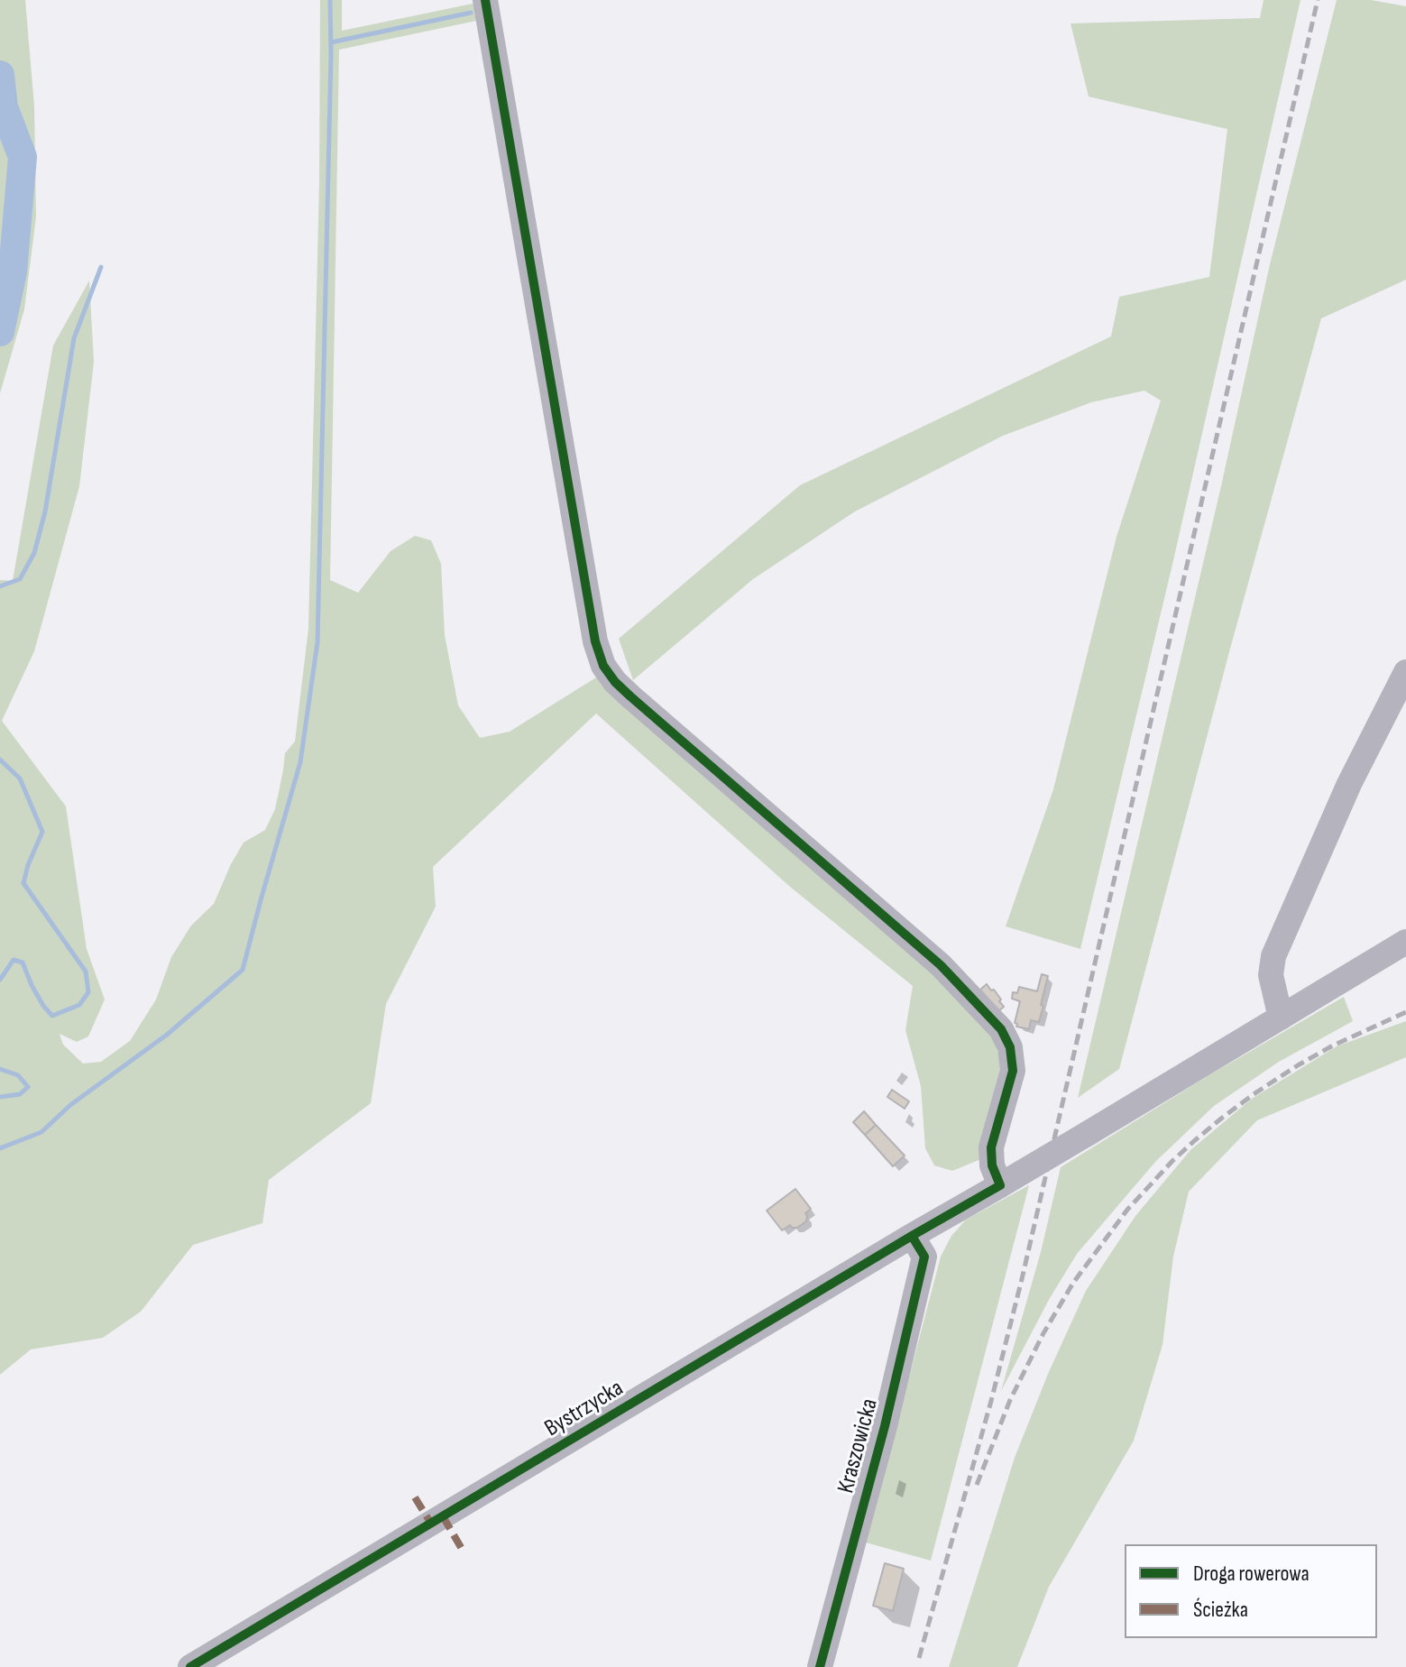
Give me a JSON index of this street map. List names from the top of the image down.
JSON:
{
  "streets": {
    "street": ["Bystrzycka", "Kraszowicka"]
  },
  "crossings": [
    ["Bystrzycka", "Kraszowicka"]
  ],
  "legend": ["Droga rowerowa", "Ścieżka"]
}
